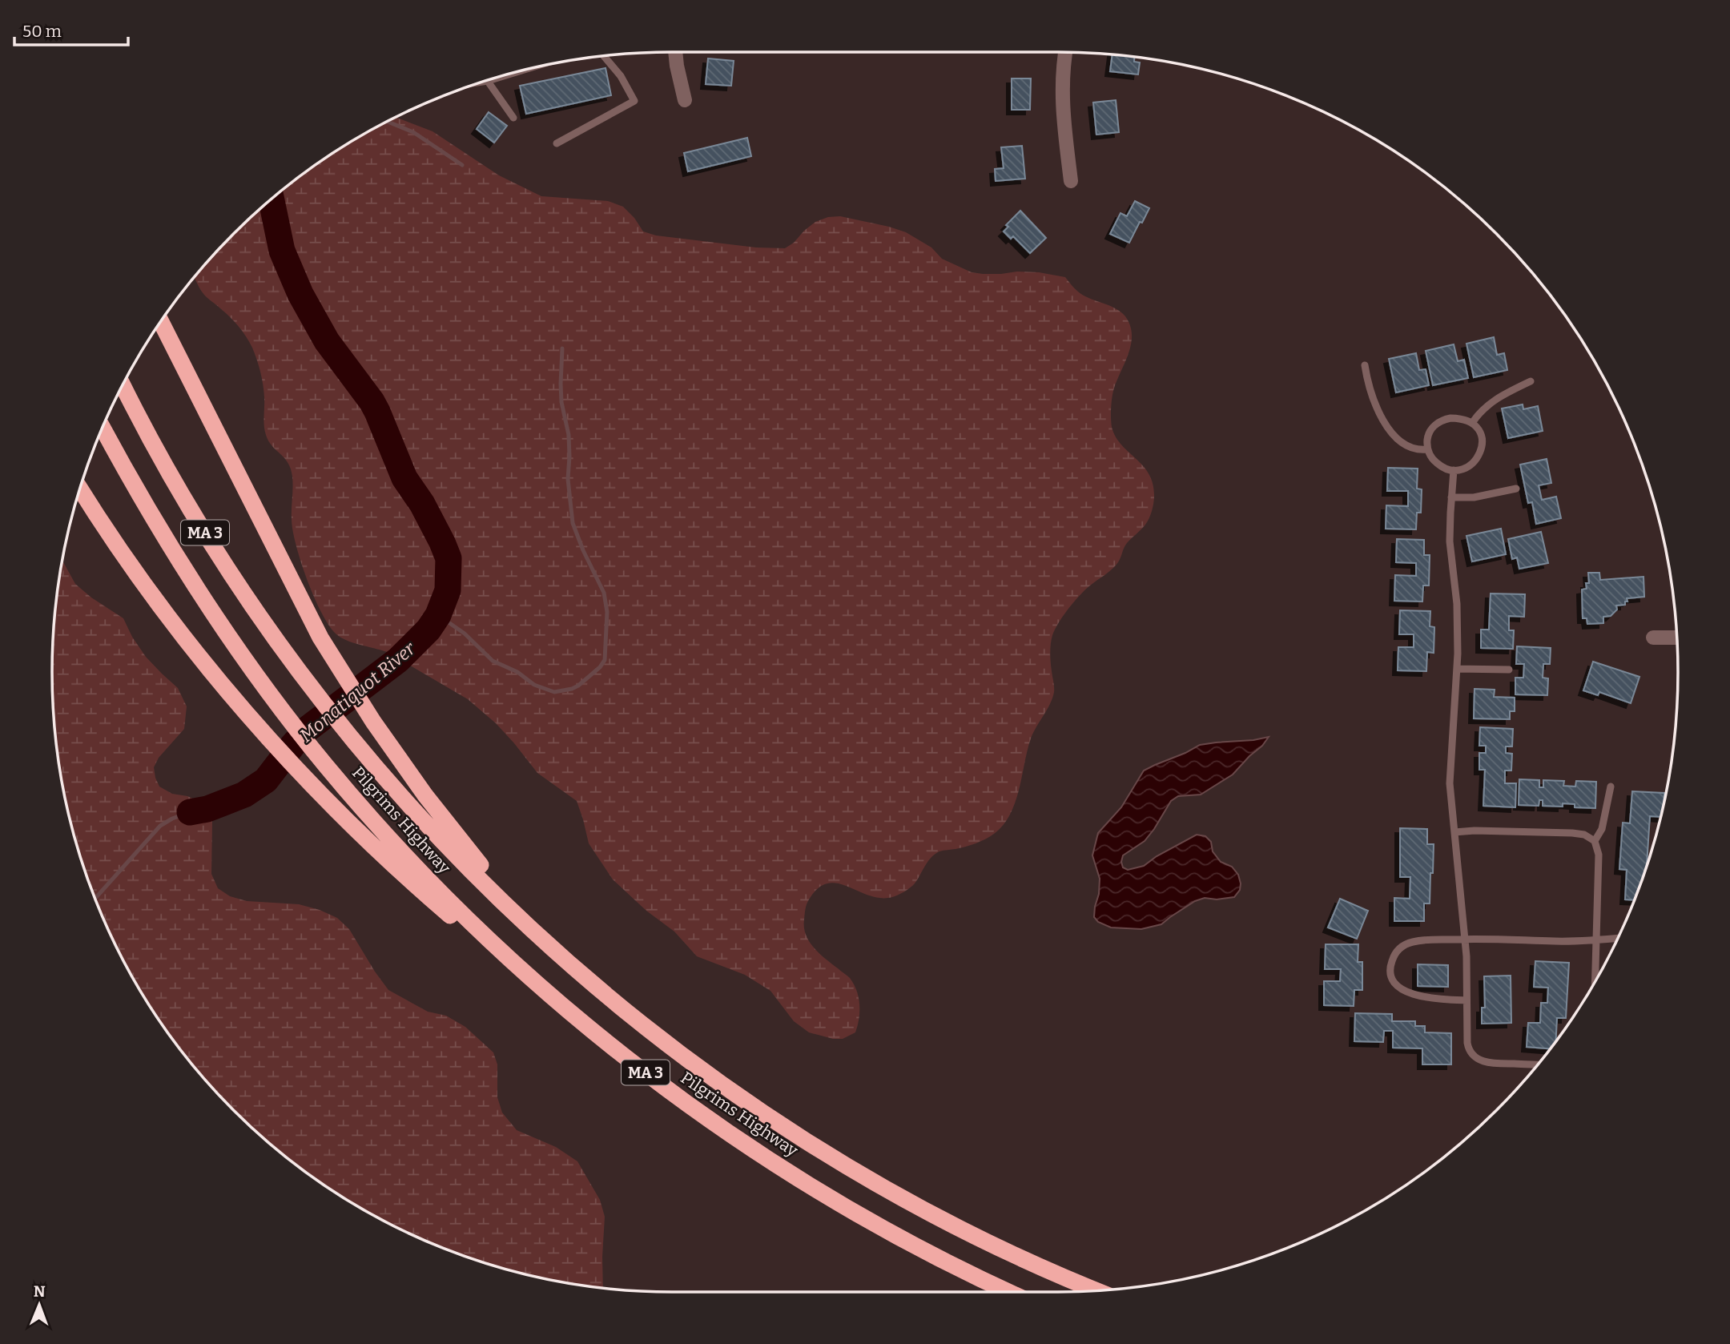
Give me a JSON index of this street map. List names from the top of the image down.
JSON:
{
  "streets": {
    "highway": ["MA 3", "Pilgrims Highway"]
  },
  "water": ["Monatiquot River"],
  "scale_bar": "50 m",
  "north": "top"
}
